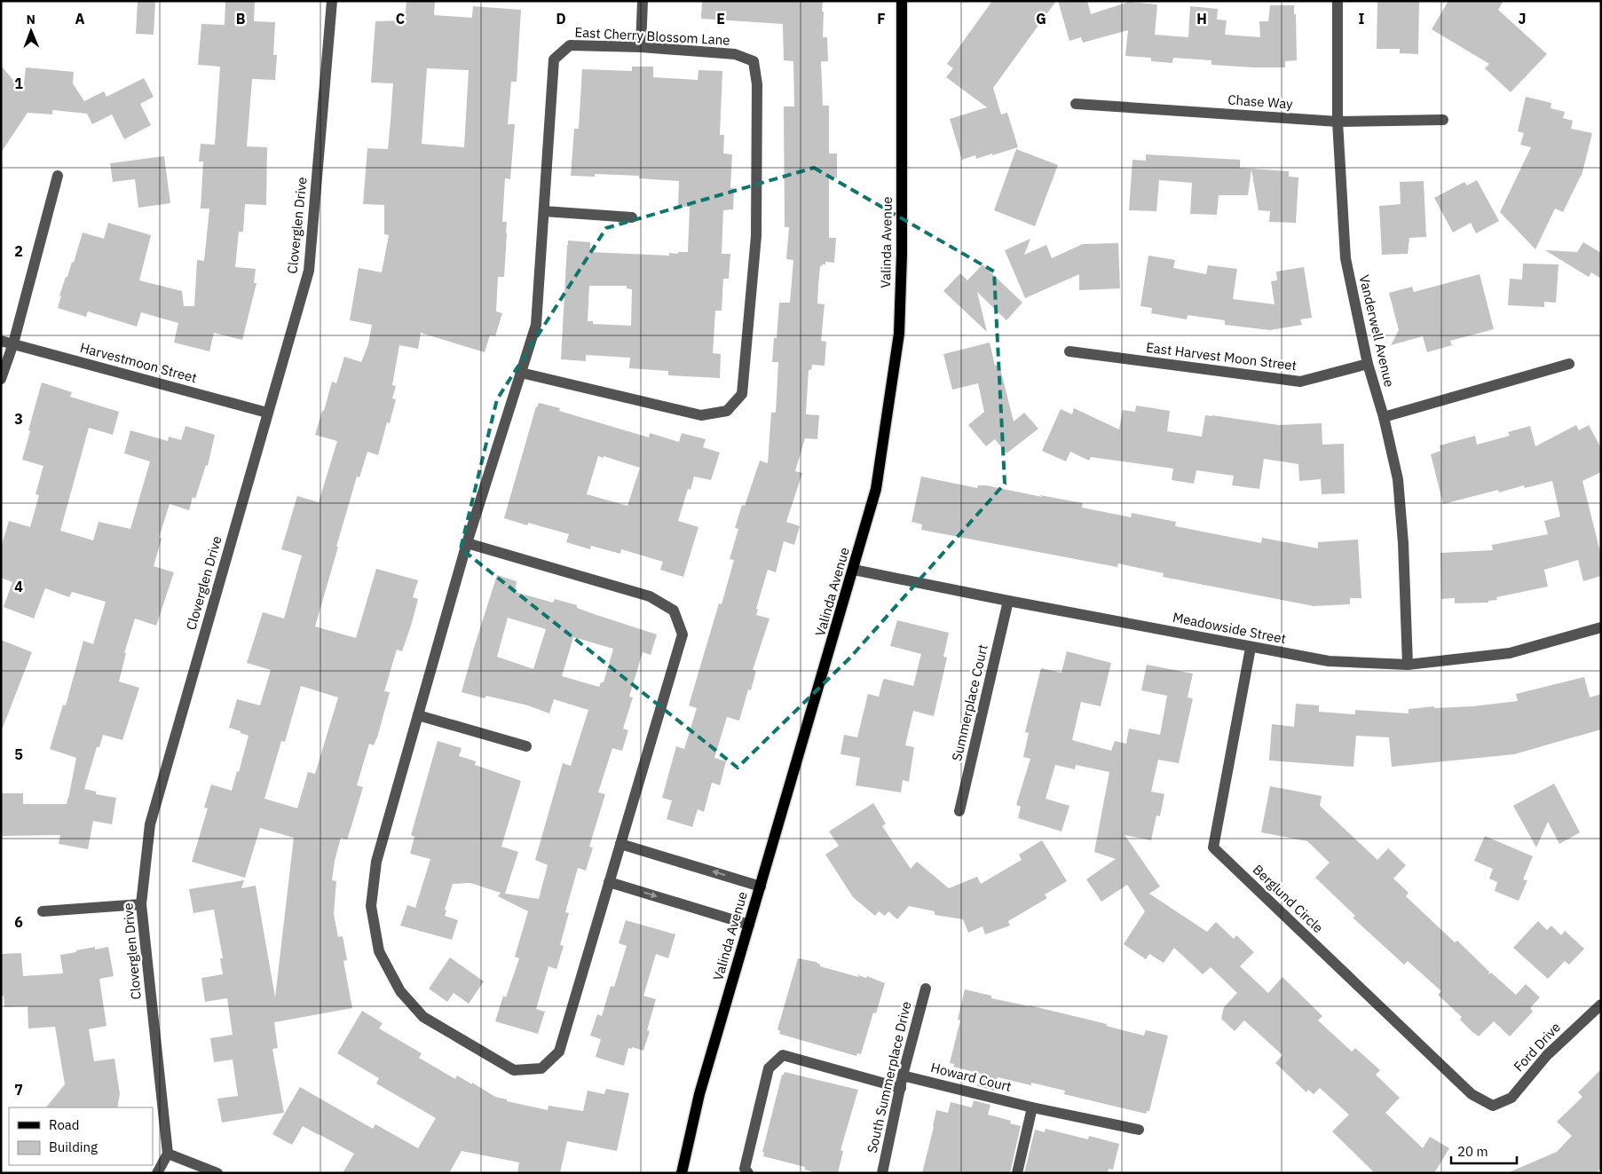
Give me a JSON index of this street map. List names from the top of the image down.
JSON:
{
  "streets": {
    "main road": ["Valinda Avenue"],
    "street": [
      "East Cherry Blossom Lane",
      "Chase Way",
      "Cloverglen Drive",
      "Vanderwell Avenue",
      "East Harvest Moon Street",
      "Harvestmoon Street",
      "Meadowside Street",
      "Summerplace Court",
      "Berglund Circle",
      "Ford Drive",
      "South Summerplace Drive",
      "Howard Court"
    ]
  },
  "crossings": [
    ["Chase Way", "Vanderwell Avenue"],
    ["Cloverglen Drive", "Harvestmoon Street"],
    ["Valinda Avenue", "Meadowside Street"],
    ["Vanderwell Avenue", "East Harvest Moon Street"],
    ["Vanderwell Avenue", "Meadowside Street"],
    ["Meadowside Street", "Summerplace Court"],
    ["Meadowside Street", "Berglund Circle"],
    ["Berglund Circle", "Ford Drive"],
    ["South Summerplace Drive", "Howard Court"]
  ],
  "legend": ["Road", "Building"],
  "scale_bar": "20 m",
  "north": "top",
  "grid": {
    "columns": [
      "A",
      "B",
      "C",
      "D",
      "E",
      "F",
      "G",
      "H",
      "I",
      "J"
    ],
    "rows": [
      "1",
      "2",
      "3",
      "4",
      "5",
      "6",
      "7"
    ]
  }
}
